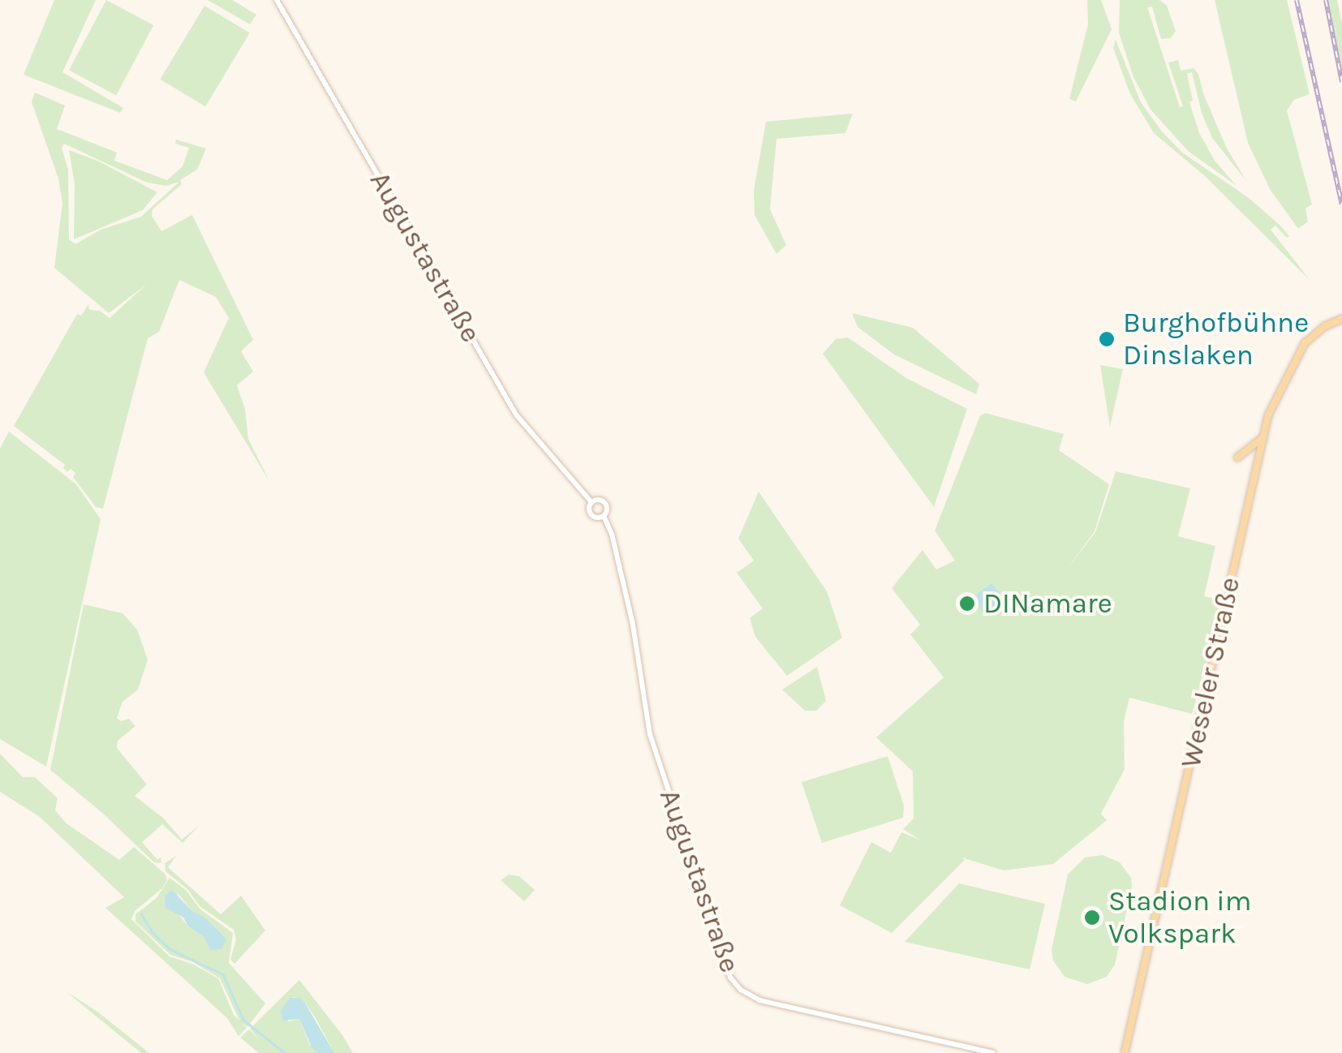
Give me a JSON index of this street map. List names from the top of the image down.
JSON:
{
  "streets": {
    "main road": ["Augustastraße", "Weseler Straße"]
  },
  "places": ["Burghofbühne Dinslaken", "DINamare", "Stadion im Volkspark"]
}
